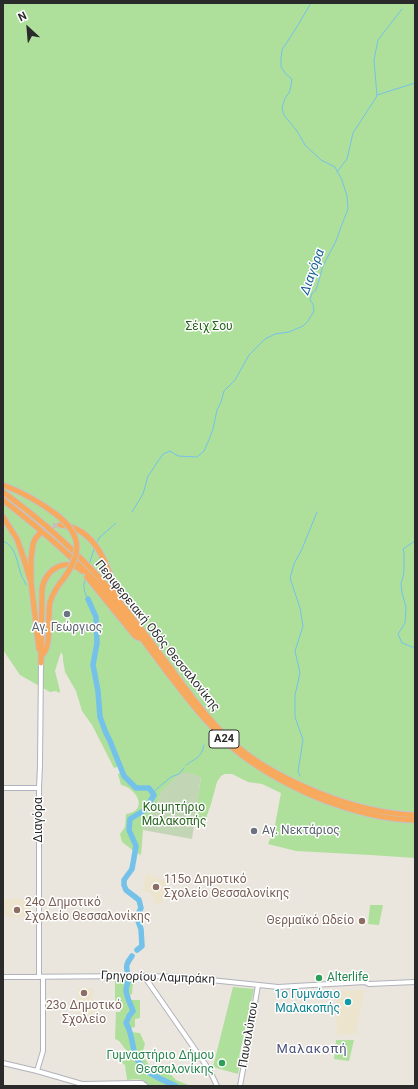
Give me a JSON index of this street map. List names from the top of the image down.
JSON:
{
  "streets": {
    "highway": ["Περιφερειακή Οδός Θεσσαλονίκης", "Α24"],
    "main road": ["Διαγόρα", "Γρηγορίου Λαμπράκη", "Παυσιλύπου"]
  },
  "crossings": [
    ["Διαγόρα", "Γρηγορίου Λαμπράκη"],
    ["Γρηγορίου Λαμπράκη", "Παυσιλύπου"]
  ],
  "districts": ["Μαλακοπή"],
  "water": ["Διαγόρα"],
  "parks": ["Σέιχ Σου", "Κοιμητήριο Μαλακοπής"],
  "places": [
    "Αγ. Γεώργιος",
    "Αγ. Νεκτάριος",
    "115o Δημοτικό Σχολείο Θεσσαλονίκης",
    "24ο Δημοτικό Σχολείο Θεσσαλονίκης",
    "Θερμαϊκό Ωδείο",
    "Alterlife",
    "23ο Δημοτικό Σχολείο",
    "1ο Γυμνάσιο Μαλακοπής",
    "Γυμναστήριο Δήμου Θεσσαλονίκης"
  ],
  "north": "top left"
}
